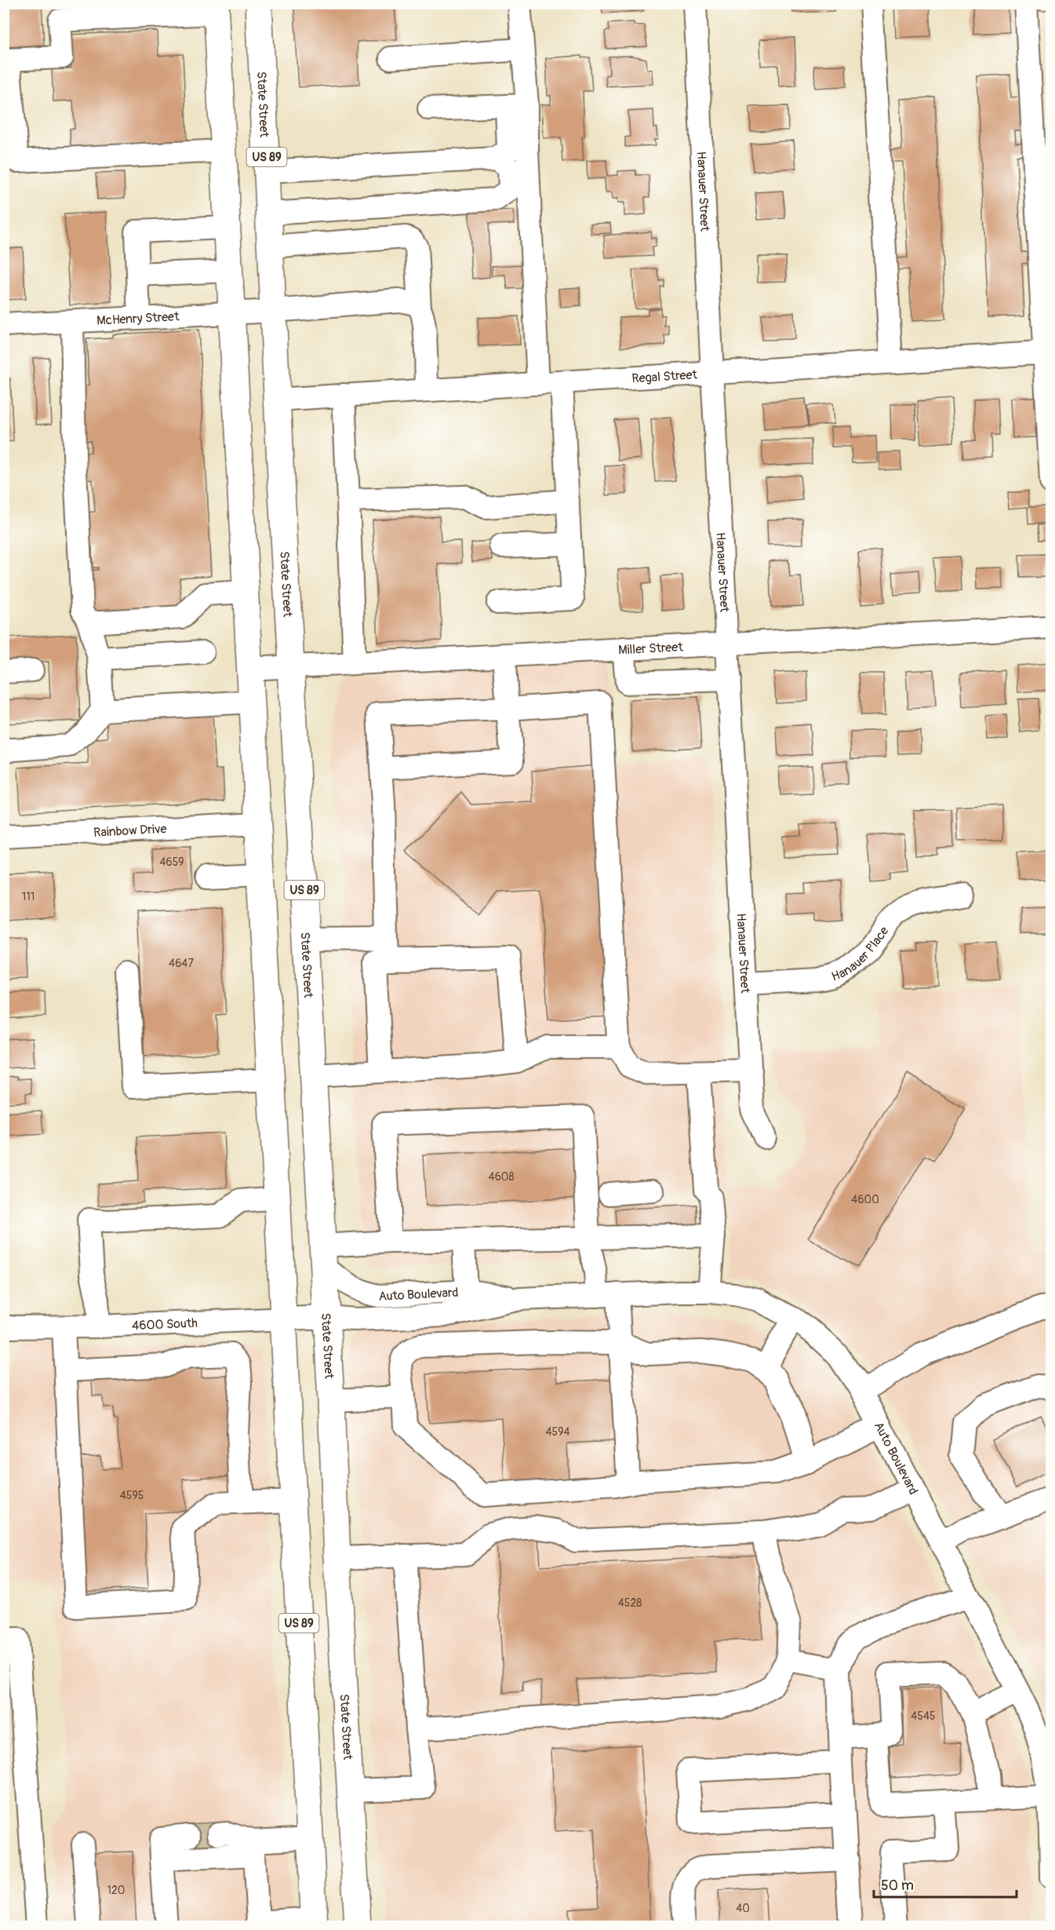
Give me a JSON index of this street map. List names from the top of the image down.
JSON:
{
  "streets": {
    "main road": ["State Street", "US 89"],
    "street": [
      "Hanauer Street",
      "McHenry Street",
      "Regal Street",
      "Miller Street",
      "Rainbow Drive",
      "Hanauer Place",
      "Auto Boulevard",
      "4600 South"
    ]
  },
  "crossings": [
    ["State Street", "McHenry Street"],
    ["State Street", "Regal Street"],
    ["State Street", "Miller Street"],
    ["State Street", "Auto Boulevard"],
    ["State Street", "4600 South"],
    ["US 89", "McHenry Street"],
    ["US 89", "Miller Street"],
    ["US 89", "Rainbow Drive"],
    ["US 89", "4600 South"],
    ["Hanauer Street", "Regal Street"],
    ["Hanauer Street", "Miller Street"],
    ["Hanauer Street", "Hanauer Place"],
    ["Auto Boulevard", "4600 South"]
  ],
  "house_numbers": [
    "4659",
    "111",
    "4647",
    "4608",
    "4600",
    "4594",
    "4595",
    "4528",
    "4545",
    "120",
    "40"
  ],
  "scale_bar": "50 m"
}
